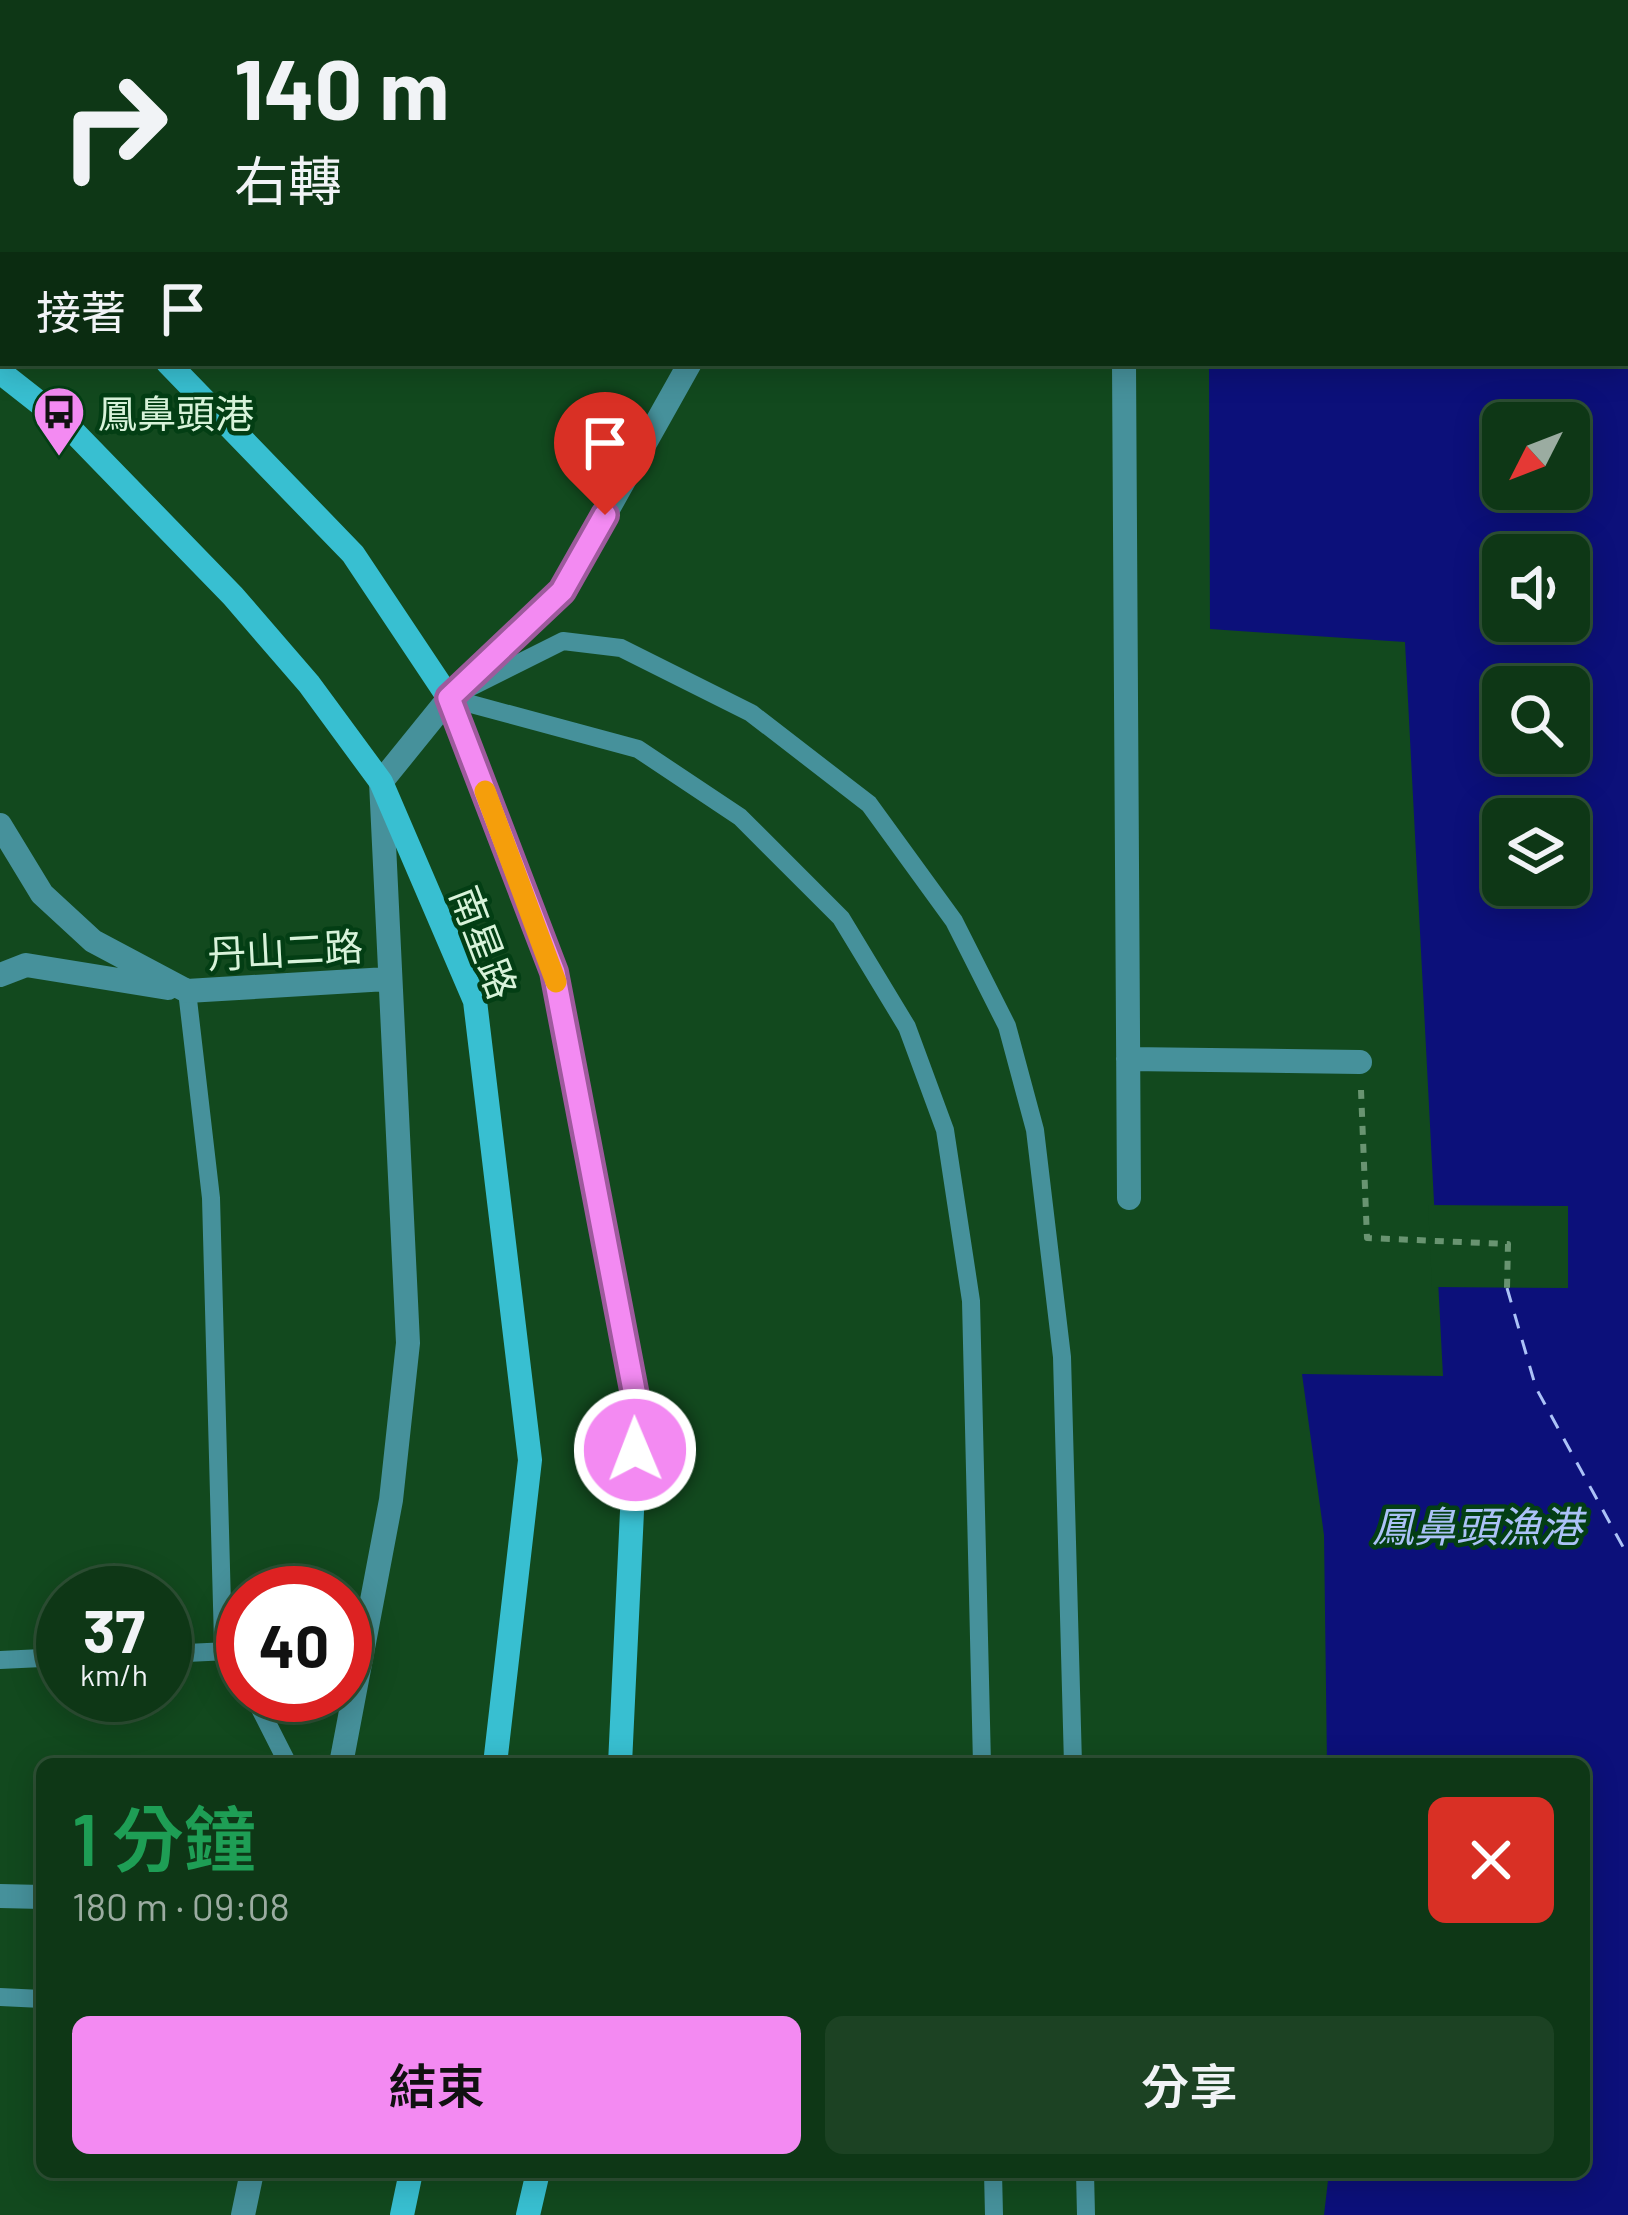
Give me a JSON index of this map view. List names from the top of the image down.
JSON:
{
  "streets": {
    "street": ["南星路", "丹山二路"]
  },
  "water": ["鳳鼻頭漁港"],
  "places": {
    "bus stop": ["鳳鼻頭港"]
  },
  "north": "bottom left",
  "page": {
    "turn": ["140 m", "右轉"],
    "then": "接著",
    "speed": "37 km/h",
    "limit": "40",
    "heading": ["1 分鐘", "180 m · 09:08"],
    "buttons": ["結束", "分享"]
  }
}
